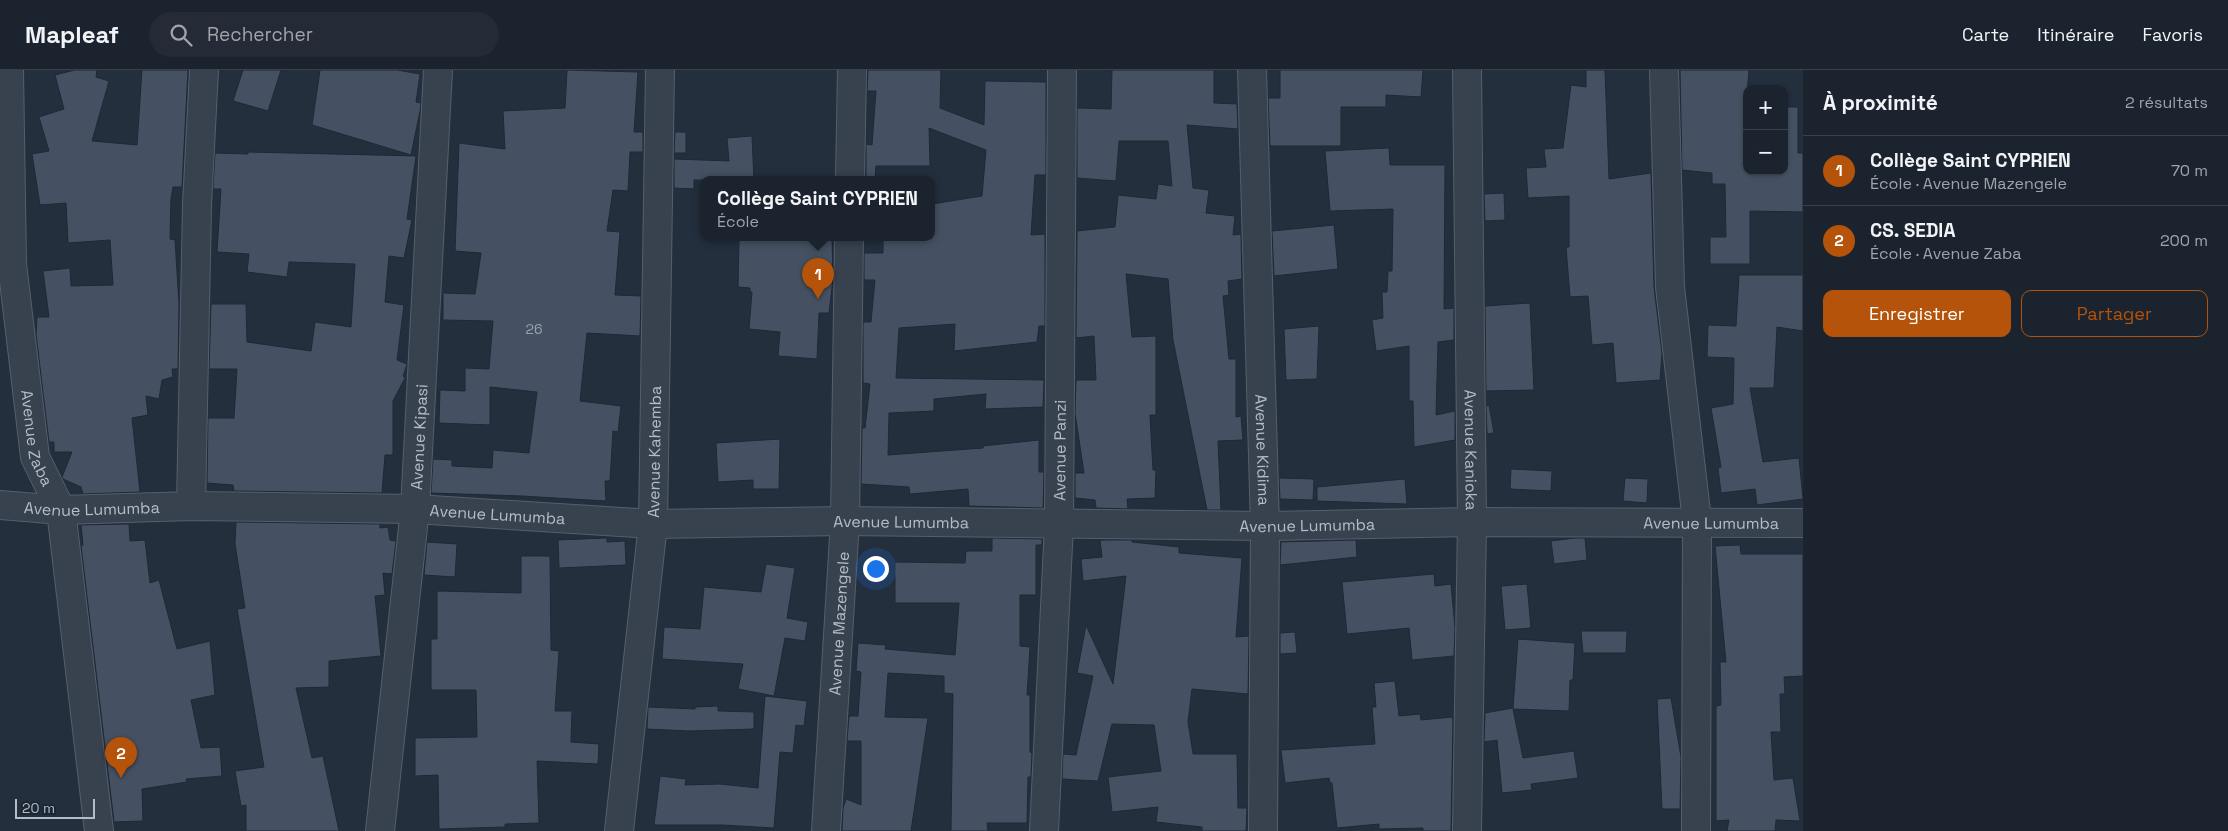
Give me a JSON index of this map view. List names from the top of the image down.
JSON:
{
  "streets": {
    "street": [
      "Avenue Kipasi",
      "Avenue Zaba",
      "Avenue Kidima",
      "Avenue Kahemba",
      "Avenue Panzi",
      "Avenue Kanioka",
      "Avenue Lumumba",
      "Avenue Mazengele"
    ]
  },
  "crossings": [
    ["Avenue Kipasi", "Avenue Lumumba"],
    ["Avenue Zaba", "Avenue Lumumba"],
    ["Avenue Kidima", "Avenue Lumumba"],
    ["Avenue Kahemba", "Avenue Lumumba"],
    ["Avenue Panzi", "Avenue Lumumba"],
    ["Avenue Kanioka", "Avenue Lumumba"],
    ["Avenue Lumumba", "Avenue Mazengele"]
  ],
  "house_numbers": ["26"],
  "scale_bar": "20 m",
  "page": {
    "header": "Mapleaf",
    "search": "Rechercher",
    "nav": ["Carte", "Itinéraire", "Favoris"],
    "heading": ["À proximité", "2 résultats"],
    "map_buttons": ["+", "−"],
    "list": [
      {
        "mark": "1",
        "name": "Collège Saint CYPRIEN",
        "note": "École · Avenue Mazengele",
        "value": "70 m"
      },
      {
        "mark": "2",
        "name": "CS. SEDIA",
        "note": "École · Avenue Zaba",
        "value": "200 m"
      }
    ],
    "popup": ["Collège Saint CYPRIEN", "École"],
    "pins": ["1", "2"],
    "buttons": ["Enregistrer", "Partager"],
    "scale": "20 m"
  }
}
